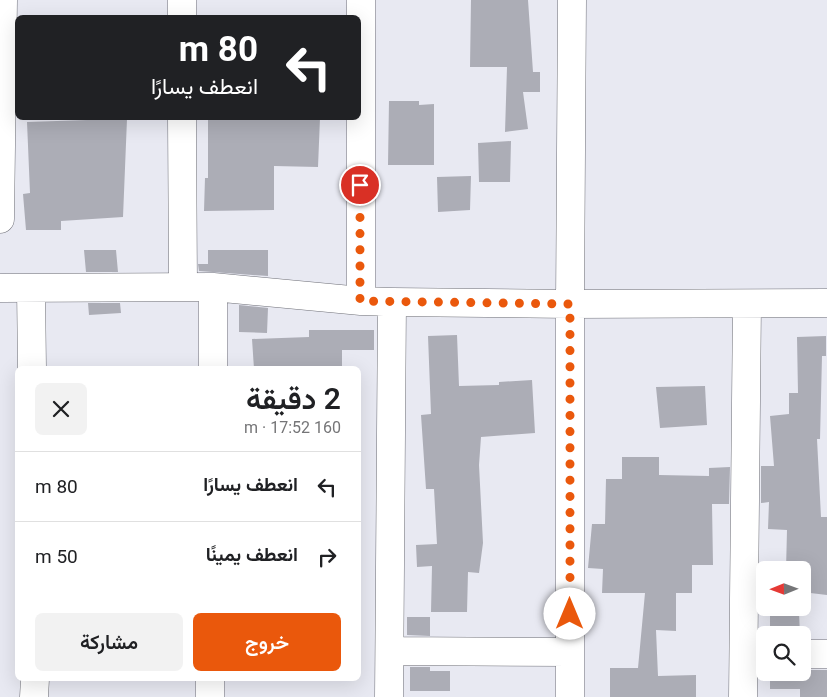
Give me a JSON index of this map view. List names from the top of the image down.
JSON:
{
  "north": "left",
  "page": {
    "turn": ["80 m", "انعطف يسارًا"],
    "heading": ["2 دقيقة", "160 m · 17:52"],
    "list": [
      {
        "name": "انعطف يسارًا",
        "value": "80 m"
      },
      {
        "name": "انعطف يمينًا",
        "value": "50 m"
      }
    ],
    "buttons": ["خروج", "مشاركة"]
  }
}
